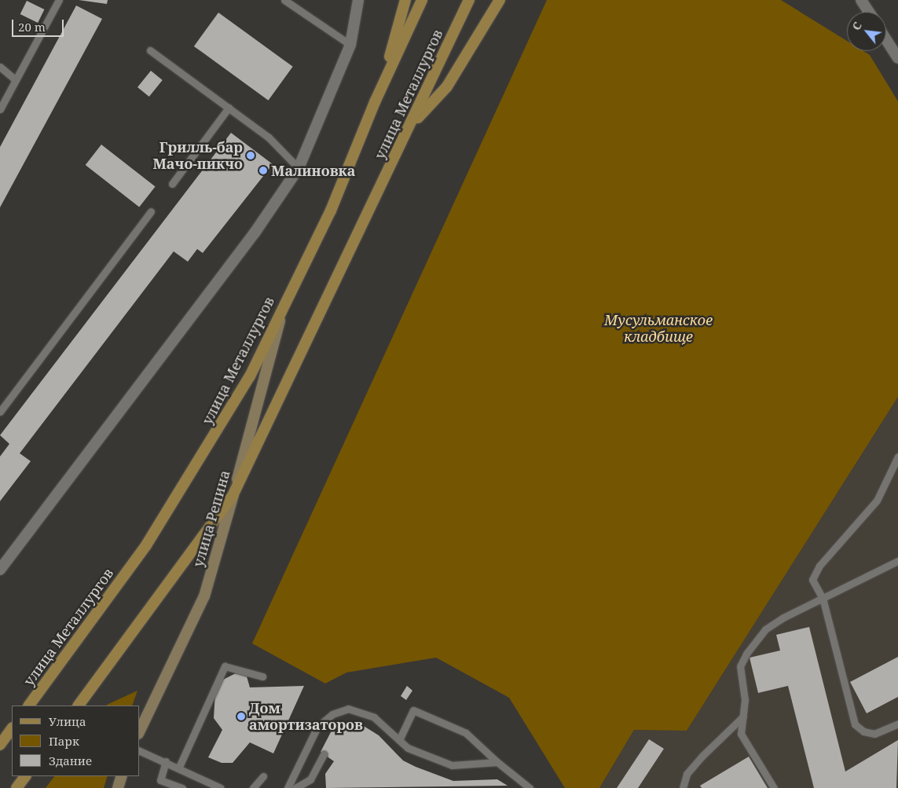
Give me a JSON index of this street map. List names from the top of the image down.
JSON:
{
  "streets": {
    "main road": ["улица Металлургов", "улица Репина"]
  },
  "crossings": [
    ["улица Металлургов", "улица Репина"]
  ],
  "parks": ["Мусульманское кладбище"],
  "places": ["Грилль-бар Мачо-пикчо", "Малиновка", "Дом амортизаторов"],
  "legend": ["Улица", "Парк", "Здание"],
  "scale_bar": "20 m",
  "north": "top left"
}
